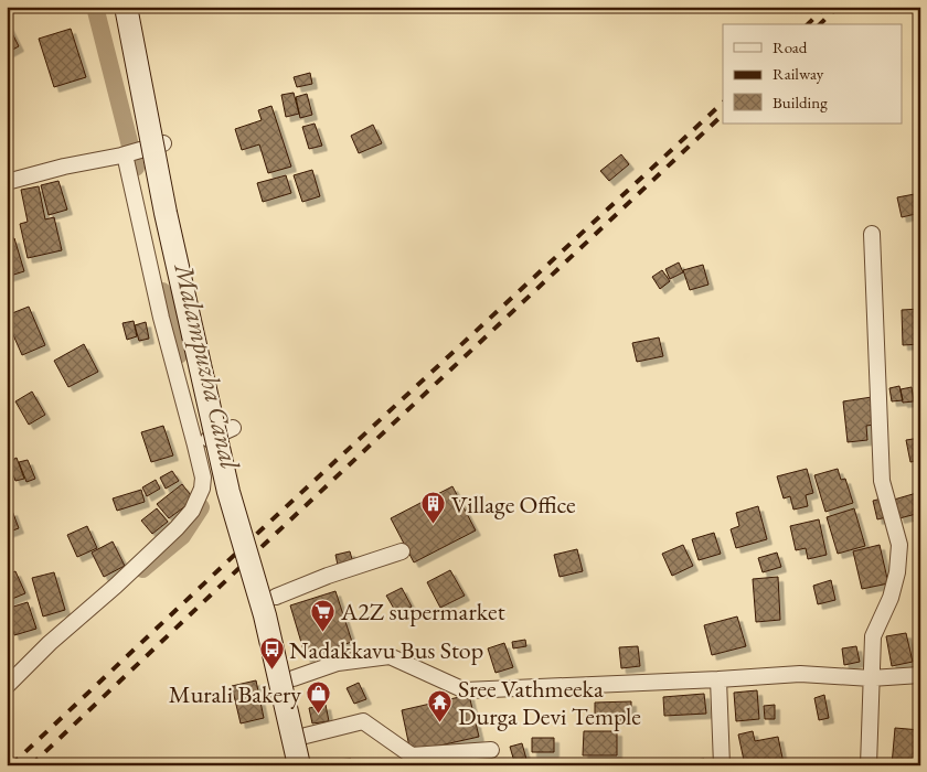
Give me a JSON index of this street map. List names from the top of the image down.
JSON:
{
  "water": ["Malampuzha Canal"],
  "places": {
    "building": ["Village Office"],
    "supermarket": ["A2Z supermarket"],
    "bus stop": ["Nadakkavu Bus Stop"],
    "shop": ["Murali Bakery"],
    "temple": ["Sree Vathmeeka Durga Devi Temple"]
  },
  "legend": ["Road", "Railway", "Building"]
}
